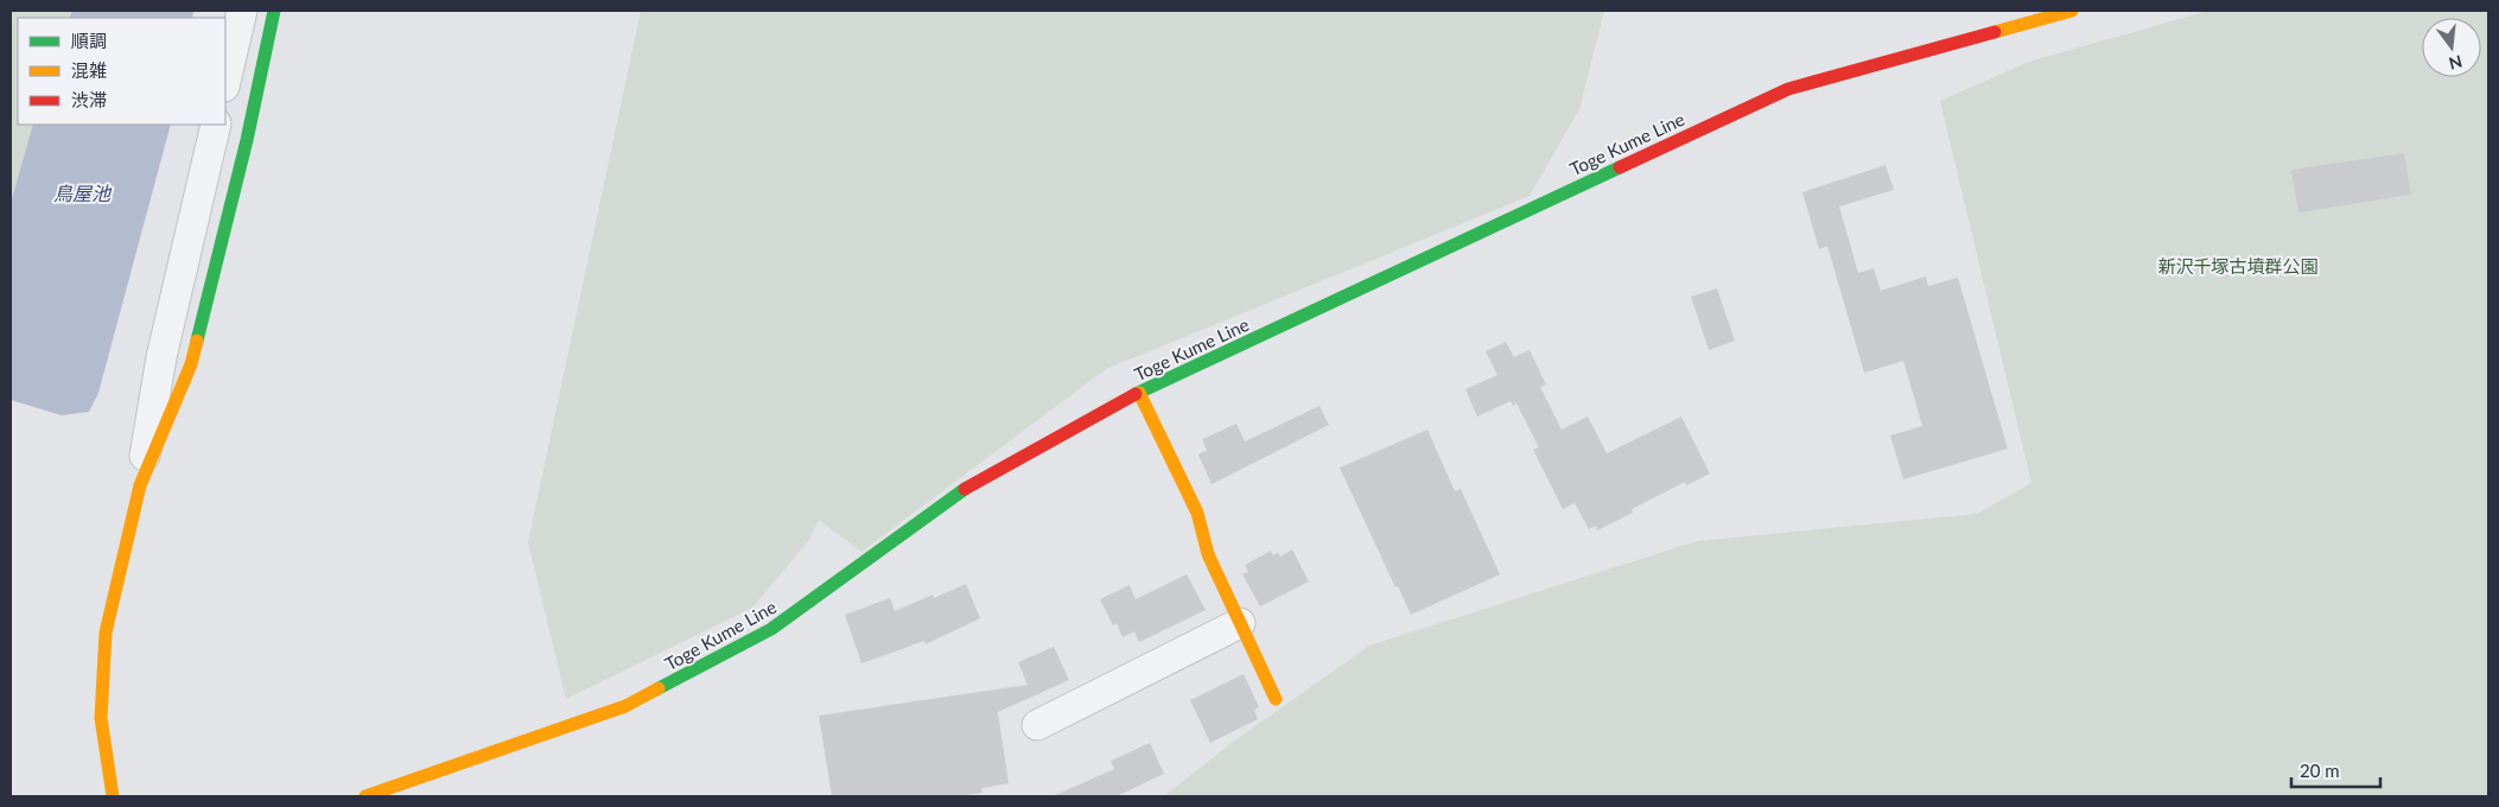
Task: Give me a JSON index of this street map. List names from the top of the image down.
{
  "streets": {
    "main road": ["Toge Kume Line"]
  },
  "water": ["鳥屋池"],
  "parks": ["新沢千塚古墳群公園"],
  "legend": ["順調", "混雑", "渋滞"],
  "scale_bar": "20 m",
  "north": "bottom"
}
